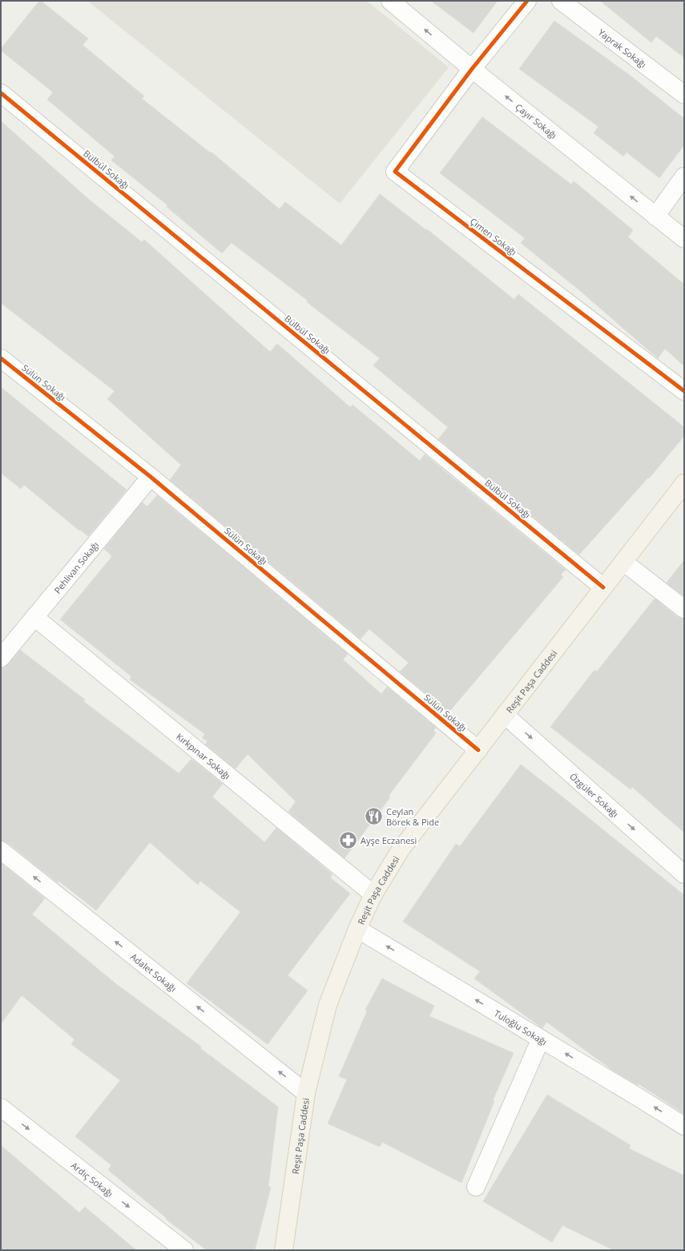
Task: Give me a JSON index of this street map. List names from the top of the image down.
{
  "streets": {
    "main road": ["Reşit Paşa Caddesi"],
    "street": [
      "Yaprak Sokağı",
      "Çayır Sokağı",
      "Bülbül Sokağı",
      "Çimen Sokağı",
      "Sülün Sokağı",
      "Pehlivan Sokağı",
      "Kırkpınar Sokağı",
      "Özgüler Sokağı",
      "Adalet Sokağı",
      "Tuloğlu Sokağı",
      "Ardıç Sokağı"
    ]
  },
  "crossings": [
    ["Çayır Sokağı", "Çimen Sokağı"],
    ["Bülbül Sokağı", "Reşit Paşa Caddesi"],
    ["Sülün Sokağı", "Pehlivan Sokağı"],
    ["Sülün Sokağı", "Reşit Paşa Caddesi"],
    ["Pehlivan Sokağı", "Kırkpınar Sokağı"],
    ["Reşit Paşa Caddesi", "Kırkpınar Sokağı"],
    ["Reşit Paşa Caddesi", "Özgüler Sokağı"],
    ["Reşit Paşa Caddesi", "Adalet Sokağı"],
    ["Reşit Paşa Caddesi", "Tuloğlu Sokağı"]
  ],
  "one_way": [
    "Çayır Sokağı",
    "Özgüler Sokağı",
    "Adalet Sokağı",
    "Tuloğlu Sokağı",
    "Ardıç Sokağı"
  ],
  "places": {
    "restaurant": ["Ceylan Börek & Pide"],
    "pharmacy": ["Ayşe Eczanesi"]
  }
}
